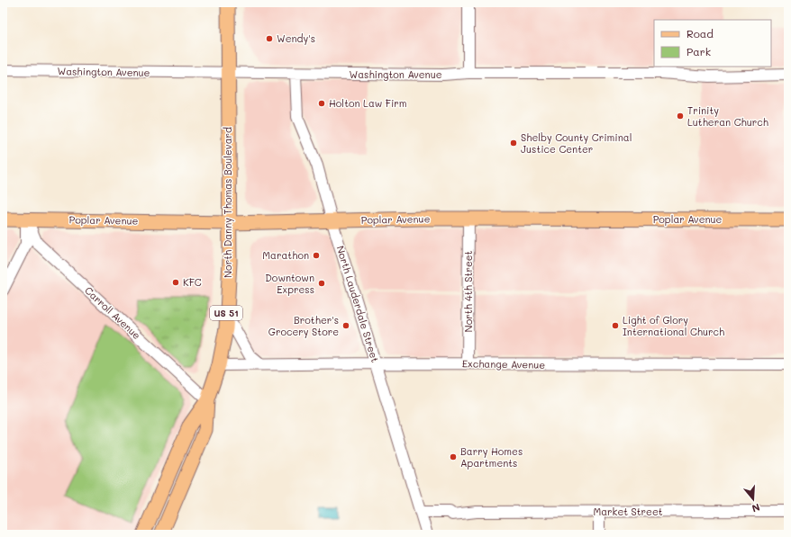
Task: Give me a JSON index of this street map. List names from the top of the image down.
{
  "streets": {
    "main road": ["North Danny Thomas Boulevard", "Poplar Avenue", "US 51"],
    "street": [
      "Washington Avenue",
      "North 4th Street",
      "North Lauderdale Street",
      "Carroll Avenue",
      "Exchange Avenue",
      "Market Street"
    ]
  },
  "crossings": [
    ["Washington Avenue", "North Danny Thomas Boulevard"],
    ["Washington Avenue", "North Lauderdale Street"],
    ["North Danny Thomas Boulevard", "Poplar Avenue"],
    ["North Danny Thomas Boulevard", "Carroll Avenue"],
    ["North Danny Thomas Boulevard", "Exchange Avenue"],
    ["Poplar Avenue", "North 4th Street"],
    ["Poplar Avenue", "North Lauderdale Street"],
    ["Poplar Avenue", "Carroll Avenue"],
    ["North 4th Street", "Exchange Avenue"],
    ["North Lauderdale Street", "Exchange Avenue"],
    ["North Lauderdale Street", "Market Street"]
  ],
  "places": [
    "Wendy's",
    "Holton Law Firm",
    "Trinity Lutheran Church",
    "Shelby County Criminal Justice Center",
    "Marathon",
    "KFC",
    "Downtown Express",
    "Brother's Grocery Store",
    "Light of Glory International Church",
    "Barry Homes Apartments"
  ],
  "legend": ["Road", "Park"],
  "north": "bottom"
}
